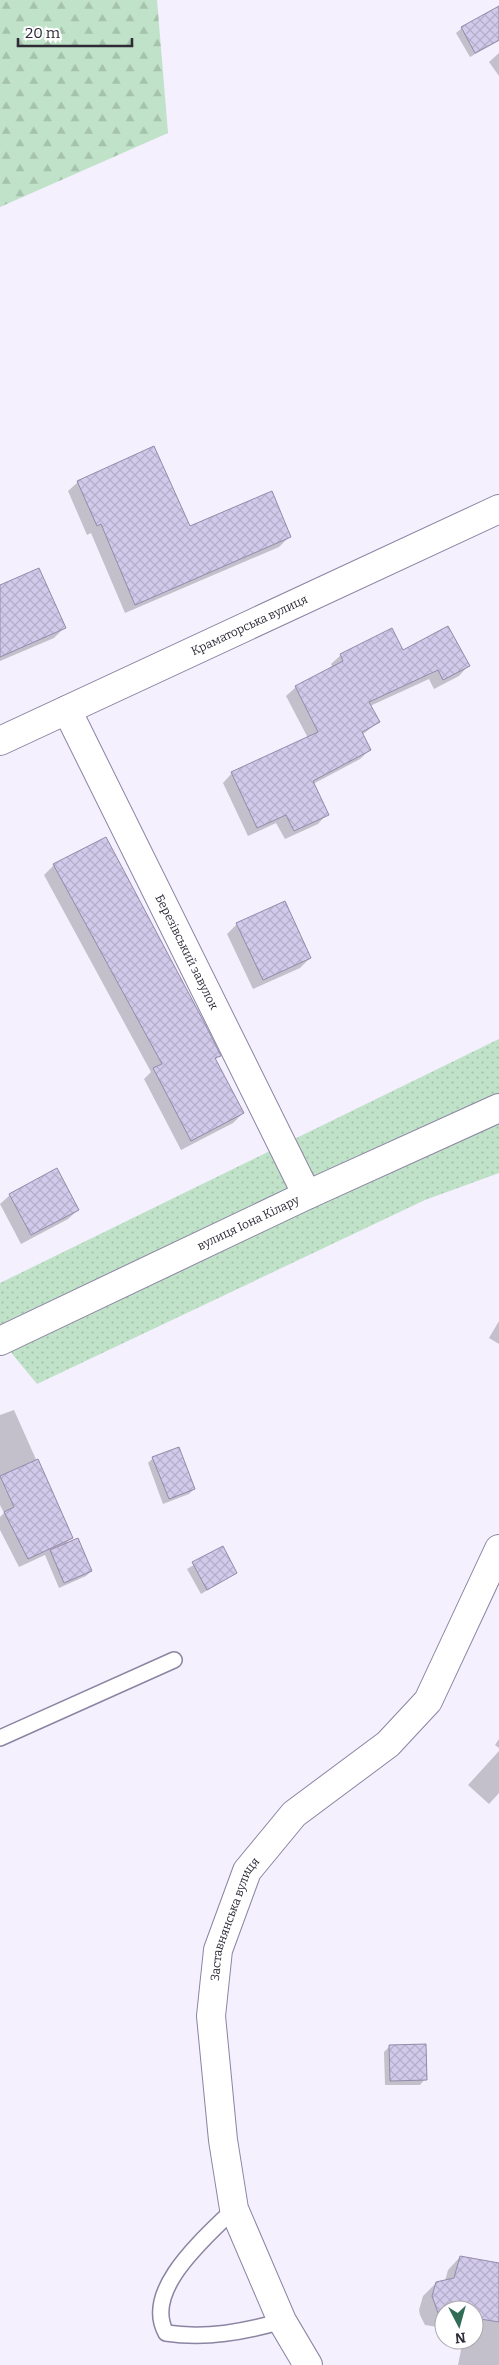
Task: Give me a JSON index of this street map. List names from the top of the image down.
{
  "streets": {
    "street": [
      "Краматорська вулиця",
      "Березівський завулок",
      "вулиця Іона Кілару",
      "Заставнянська вулиця"
    ]
  },
  "crossings": [
    ["Краматорська вулиця", "Березівський завулок"],
    ["Березівський завулок", "вулиця Іона Кілару"]
  ],
  "scale_bar": "20 m",
  "north": "bottom"
}
